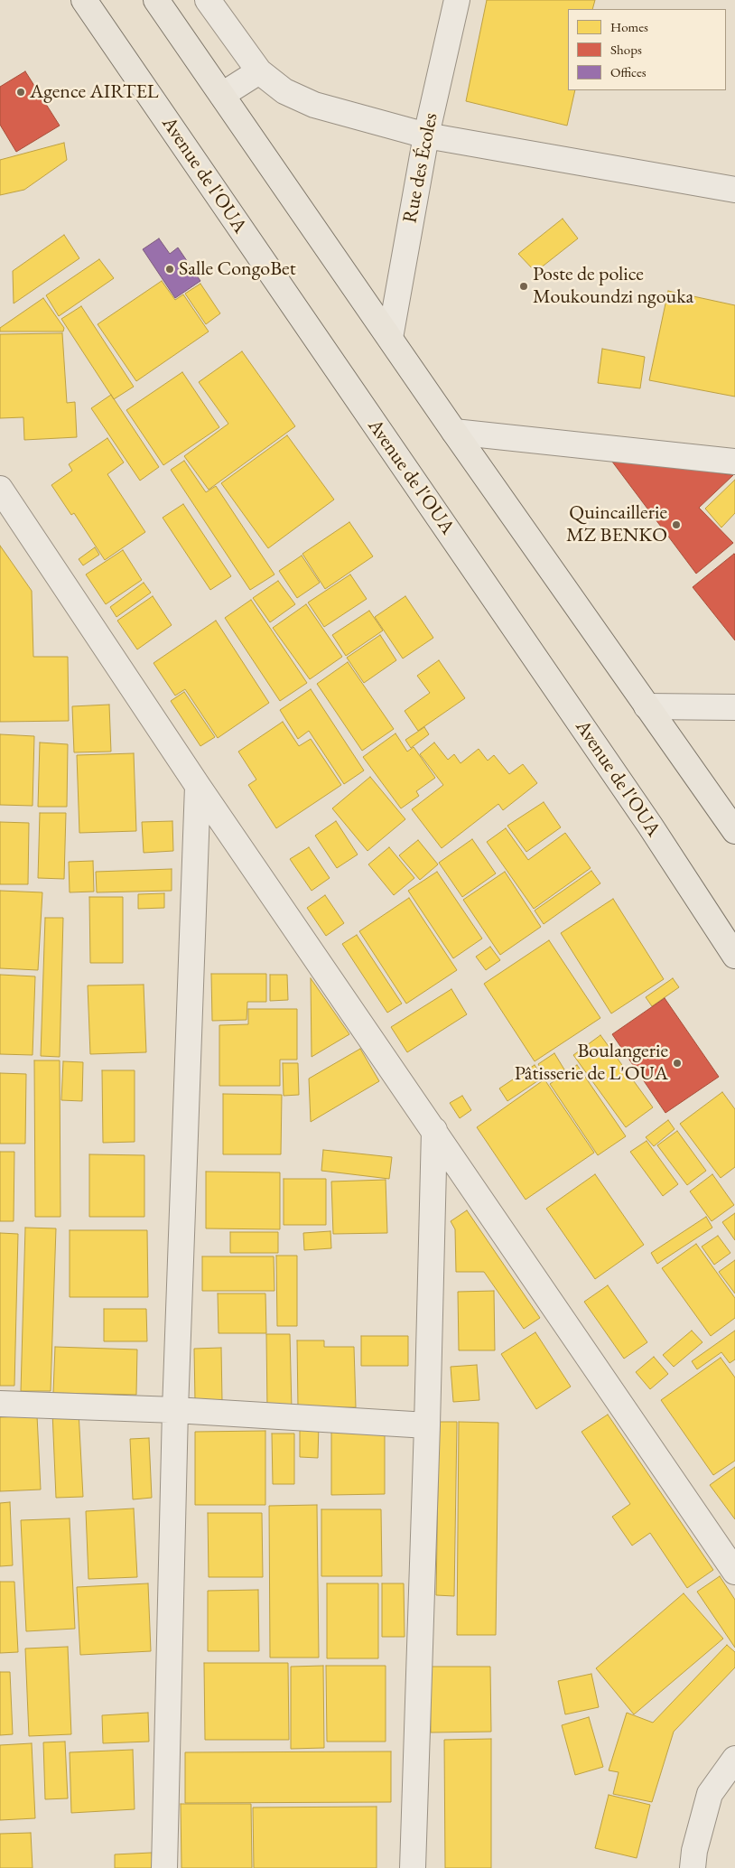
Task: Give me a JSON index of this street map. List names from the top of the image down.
{
  "streets": {
    "main road": ["Avenue de l'OUA"],
    "street": ["Rue des Écoles"]
  },
  "places": [
    "Agence AIRTEL",
    "Salle CongoBet",
    "Poste de police Moukoundzi ngouka",
    "Quincaillerie MZ BENKO",
    "Boulangerie Pâtisserie de L'OUA"
  ],
  "legend": ["Homes", "Shops", "Offices"]
}
